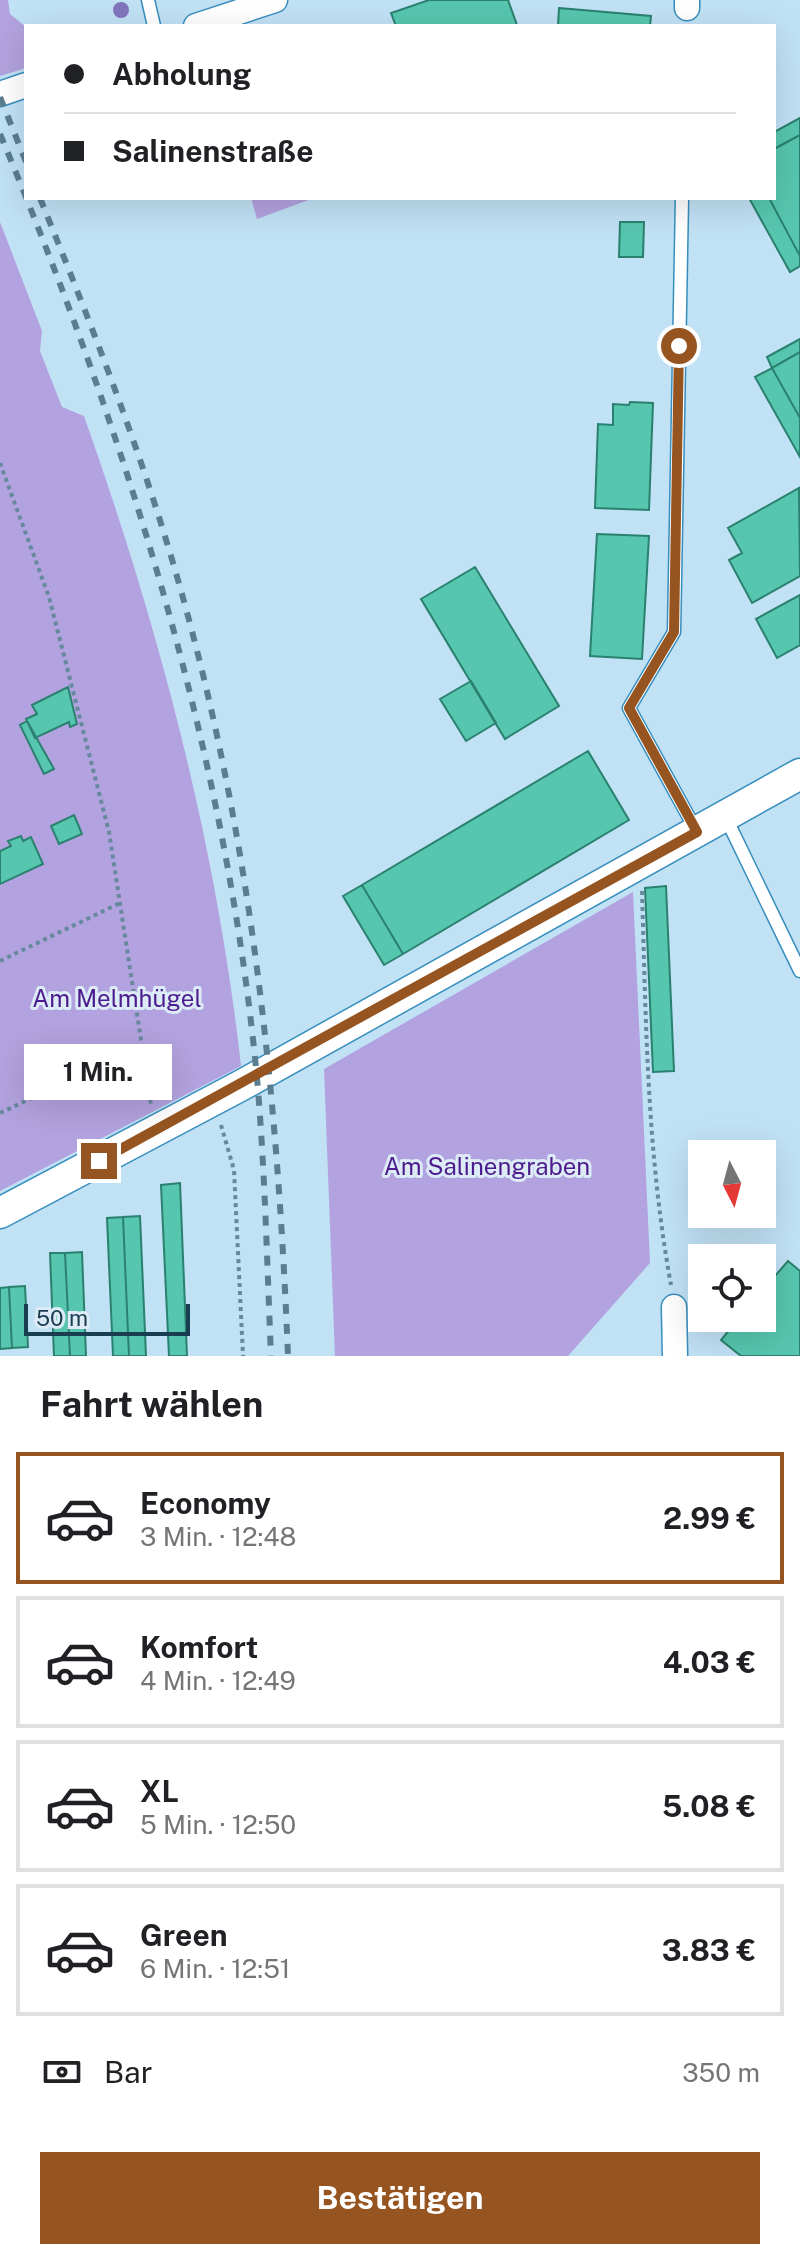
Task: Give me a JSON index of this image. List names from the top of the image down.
{
  "parks": ["Am Melmhügel", "Am Salinengraben"],
  "scale_bar": "50 m",
  "north": "bottom",
  "page": {
    "banner": ["Abholung", "Salinenstraße"],
    "bubble": "1 Min.",
    "scale": "50 m",
    "heading": "Fahrt wählen",
    "list": [
      {
        "name": "Economy",
        "note": "3 Min. · 12:48",
        "value": "2.99 €"
      },
      {
        "name": "Komfort",
        "note": "4 Min. · 12:49",
        "value": "4.03 €"
      },
      {
        "name": "XL",
        "note": "5 Min. · 12:50",
        "value": "5.08 €"
      },
      {
        "name": "Green",
        "note": "6 Min. · 12:51",
        "value": "3.83 €"
      }
    ],
    "pay": ["Bar", "350 m"],
    "buttons": "Bestätigen"
  }
}
